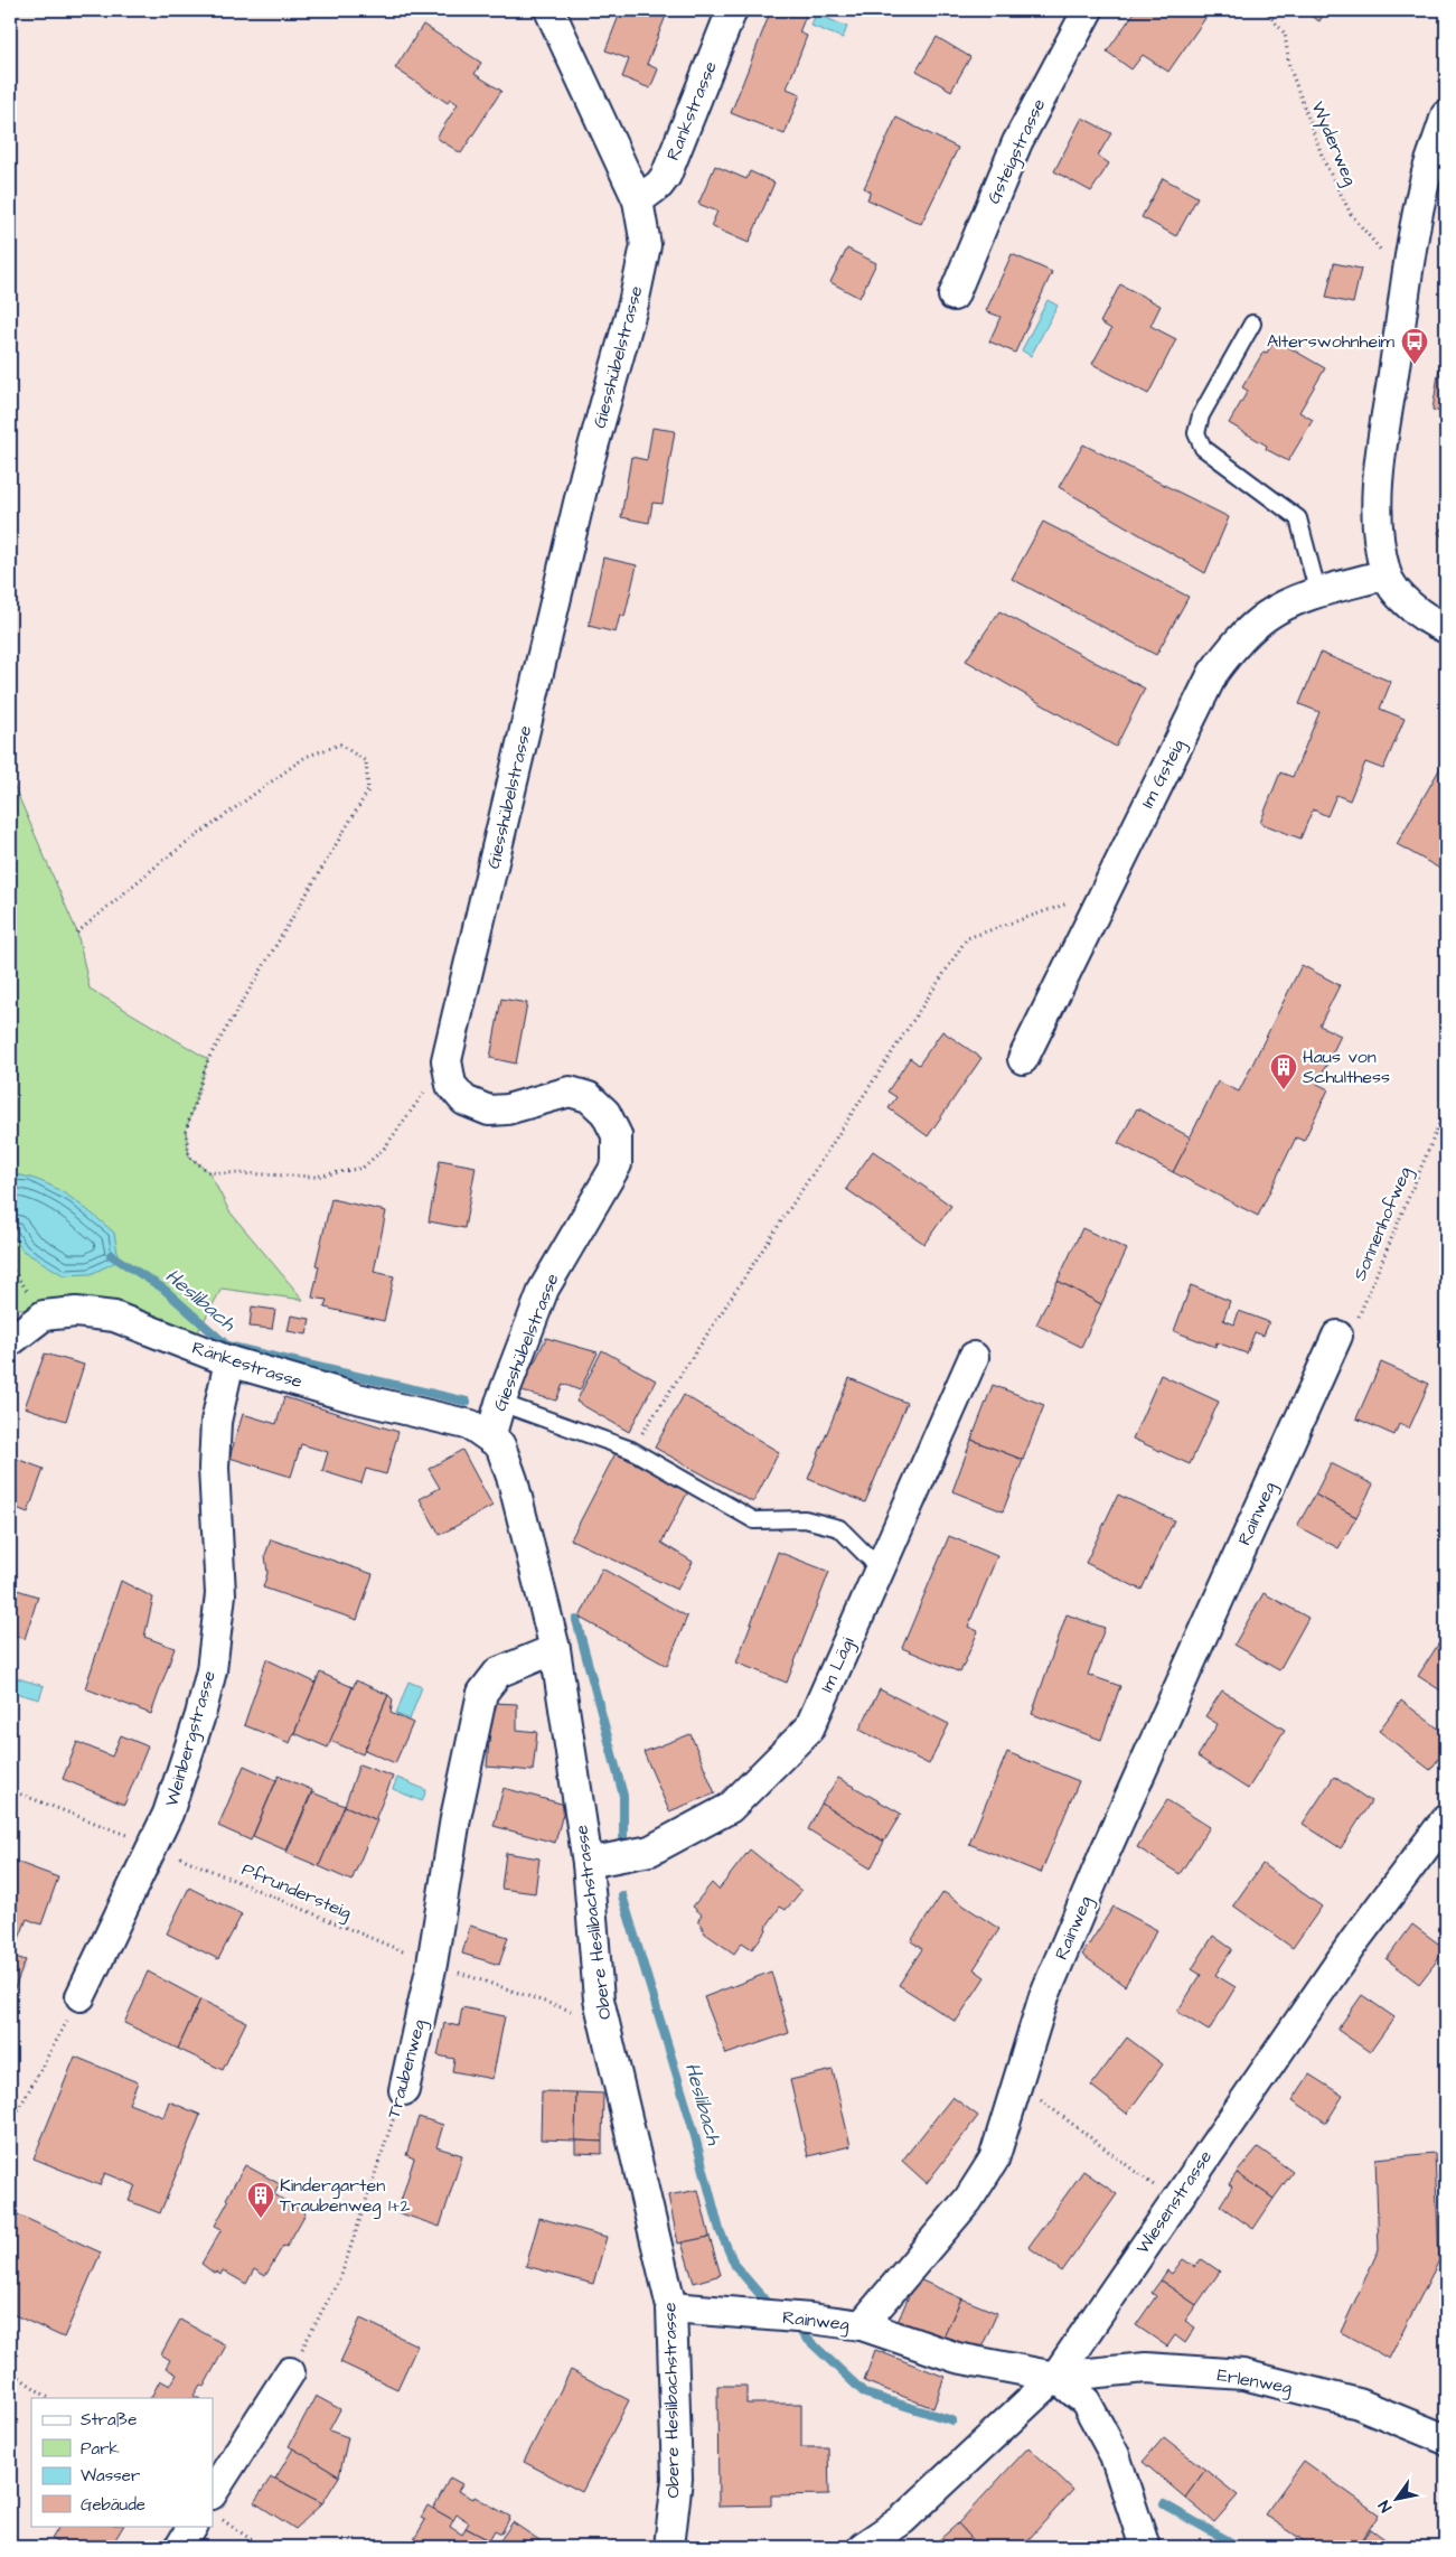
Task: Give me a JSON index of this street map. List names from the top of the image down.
{
  "streets": {
    "street": [
      "Rankstrasse",
      "Gsteigstrasse",
      "Giesshübelstrasse",
      "Im Gsteig",
      "Ränkestrasse",
      "Rainweg",
      "Im Lägi",
      "Weinbergstrasse",
      "Obere Heslibachstrasse",
      "Traubenweg",
      "Wiesenstrasse",
      "Erlenweg"
    ],
    "path": ["Wyderweg", "Sonnenhofweg", "Pfrundersteig"]
  },
  "crossings": [
    ["Rankstrasse", "Giesshübelstrasse"],
    ["Giesshübelstrasse", "Ränkestrasse"],
    ["Giesshübelstrasse", "Obere Heslibachstrasse"],
    ["Sonnenhofweg", "Rainweg"],
    ["Ränkestrasse", "Weinbergstrasse"],
    ["Ränkestrasse", "Obere Heslibachstrasse"],
    ["Rainweg", "Obere Heslibachstrasse"],
    ["Rainweg", "Erlenweg"],
    ["Im Lägi", "Obere Heslibachstrasse"],
    ["Weinbergstrasse", "Pfrundersteig"],
    ["Pfrundersteig", "Traubenweg"],
    ["Obere Heslibachstrasse", "Traubenweg"],
    ["Wiesenstrasse", "Erlenweg"]
  ],
  "water": ["Heslibach"],
  "places": {
    "bus stop": ["Alterswohnheim"],
    "building": ["Haus von Schulthess", "Kindergarten Traubenweg 1+2"]
  },
  "legend": [
    "Straße",
    "Park",
    "Wasser",
    "Gebäude"
  ],
  "north": "bottom left"
}
